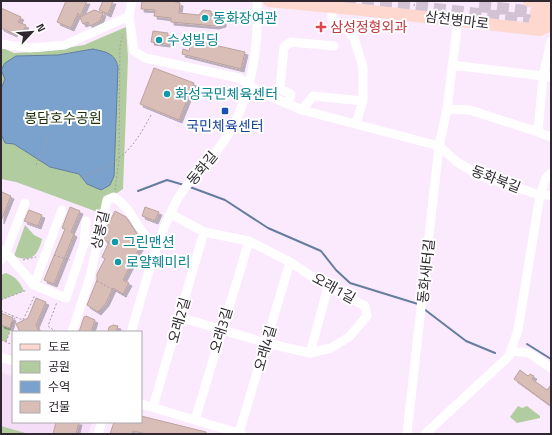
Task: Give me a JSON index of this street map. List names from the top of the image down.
{
  "streets": {
    "main road": ["삼천병마로"],
    "street": [
      "동화길",
      "동화북길",
      "상봉길",
      "동화새터길",
      "오래1길",
      "오래2길",
      "오래3길",
      "오래4길"
    ]
  },
  "crossings": [
    ["삼천병마로", "동화새터길"],
    ["동화길", "동화북길"],
    ["동화길", "상봉길"],
    ["동화길", "오래1길"],
    ["동화북길", "동화새터길"],
    ["오래1길", "오래2길"],
    ["오래1길", "오래3길"],
    ["오래1길", "오래4길"]
  ],
  "parks": ["봉담호수공원"],
  "places": {
    "other": [
      "동화장여관",
      "수성빌딩",
      "화성국민체육센터",
      "그린맨션",
      "로얄훼미리"
    ],
    "health": ["삼성정형외과"],
    "transit": ["국민체육센터"]
  },
  "legend": [
    "도로",
    "공원",
    "수역",
    "건물"
  ],
  "north": "top right"
}
